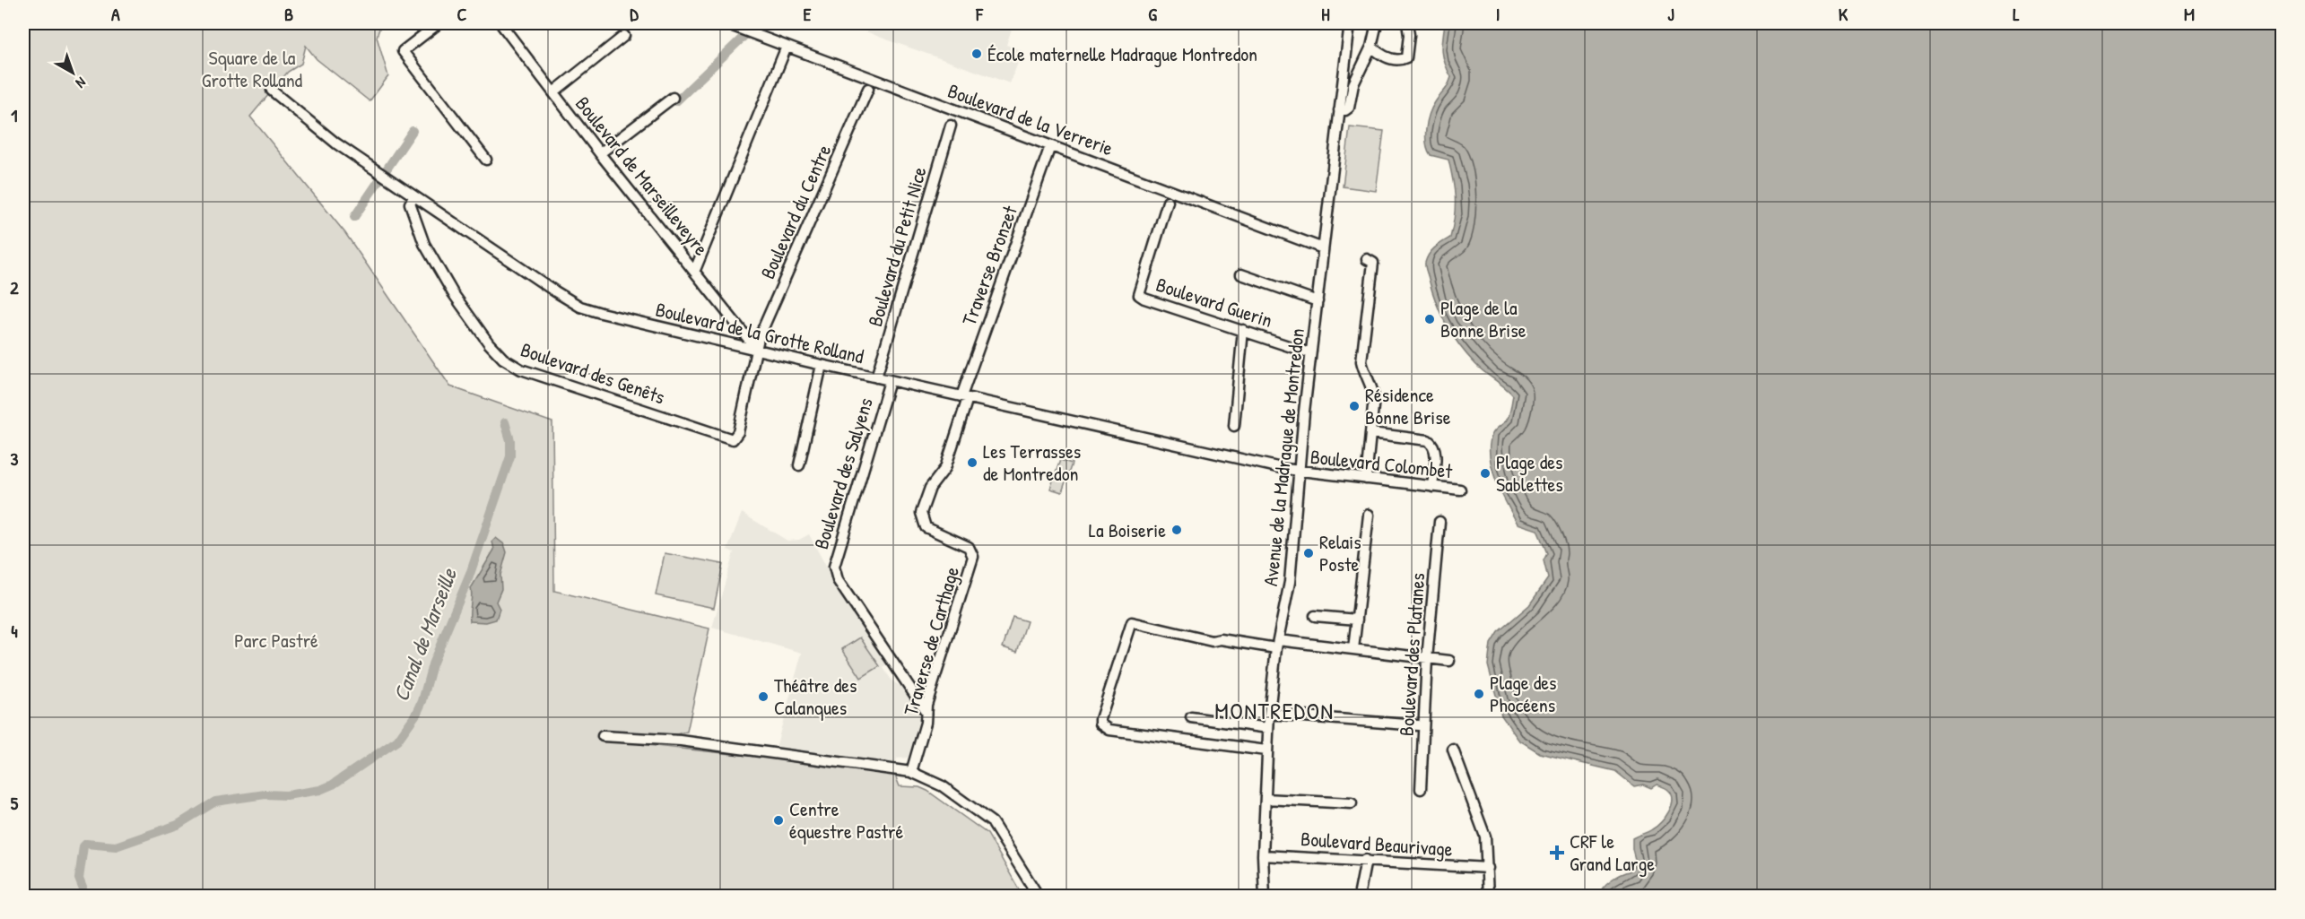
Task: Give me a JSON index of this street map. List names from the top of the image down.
{
  "streets": {
    "street": [
      "Boulevard de la Verrerie",
      "Boulevard de Marseilleveyre",
      "Boulevard du Centre",
      "Boulevard du Petit Nice",
      "Traverse Bronzet",
      "Boulevard Guerin",
      "Boulevard de la Grotte Rolland",
      "Boulevard des Genêts",
      "Avenue de la Madrague de Montredon",
      "Boulevard Colombet",
      "Boulevard des Salyens",
      "Traverse de Carthage",
      "Boulevard des Platanes",
      "Boulevard Beaurivage"
    ]
  },
  "crossings": [
    ["Boulevard de la Verrerie", "Traverse Bronzet"],
    ["Boulevard de la Verrerie", "Avenue de la Madrague de Montredon"],
    ["Boulevard de Marseilleveyre", "Boulevard du Centre"],
    ["Boulevard de Marseilleveyre", "Boulevard de la Grotte Rolland"],
    ["Boulevard de Marseilleveyre", "Boulevard des Genêts"],
    ["Boulevard du Centre", "Boulevard de la Grotte Rolland"],
    ["Boulevard du Centre", "Boulevard des Genêts"],
    ["Boulevard du Petit Nice", "Boulevard de la Grotte Rolland"],
    ["Traverse Bronzet", "Boulevard de la Grotte Rolland"],
    ["Traverse Bronzet", "Traverse de Carthage"],
    ["Boulevard Guerin", "Avenue de la Madrague de Montredon"],
    ["Boulevard de la Grotte Rolland", "Boulevard des Genêts"],
    ["Boulevard de la Grotte Rolland", "Avenue de la Madrague de Montredon"],
    ["Boulevard de la Grotte Rolland", "Boulevard Colombet"],
    ["Boulevard de la Grotte Rolland", "Boulevard des Salyens"],
    ["Boulevard de la Grotte Rolland", "Traverse de Carthage"],
    ["Avenue de la Madrague de Montredon", "Boulevard Colombet"],
    ["Avenue de la Madrague de Montredon", "Boulevard Beaurivage"],
    ["Boulevard des Salyens", "Traverse de Carthage"]
  ],
  "districts": ["MONTREDON"],
  "water": ["Canal de Marseille"],
  "parks": ["Square de la Grotte Rolland", "Parc Pastré"],
  "places": {
    "other": [
      "École maternelle Madrague Montredon",
      "Plage de la Bonne Brise",
      "Résidence Bonne Brise",
      "Les Terrasses de Montredon",
      "Plage des Sablettes",
      "La Boiserie",
      "Relais Poste",
      "Plage des Phocéens",
      "Théâtre des Calanques",
      "Centre équestre Pastré"
    ],
    "health": ["CRF le Grand Large"]
  },
  "north": "bottom right",
  "grid": {
    "columns": [
      "A",
      "B",
      "C",
      "D",
      "E",
      "F",
      "G",
      "H",
      "I",
      "J",
      "K",
      "L",
      "M"
    ],
    "rows": [
      "1",
      "2",
      "3",
      "4",
      "5"
    ]
  }
}
